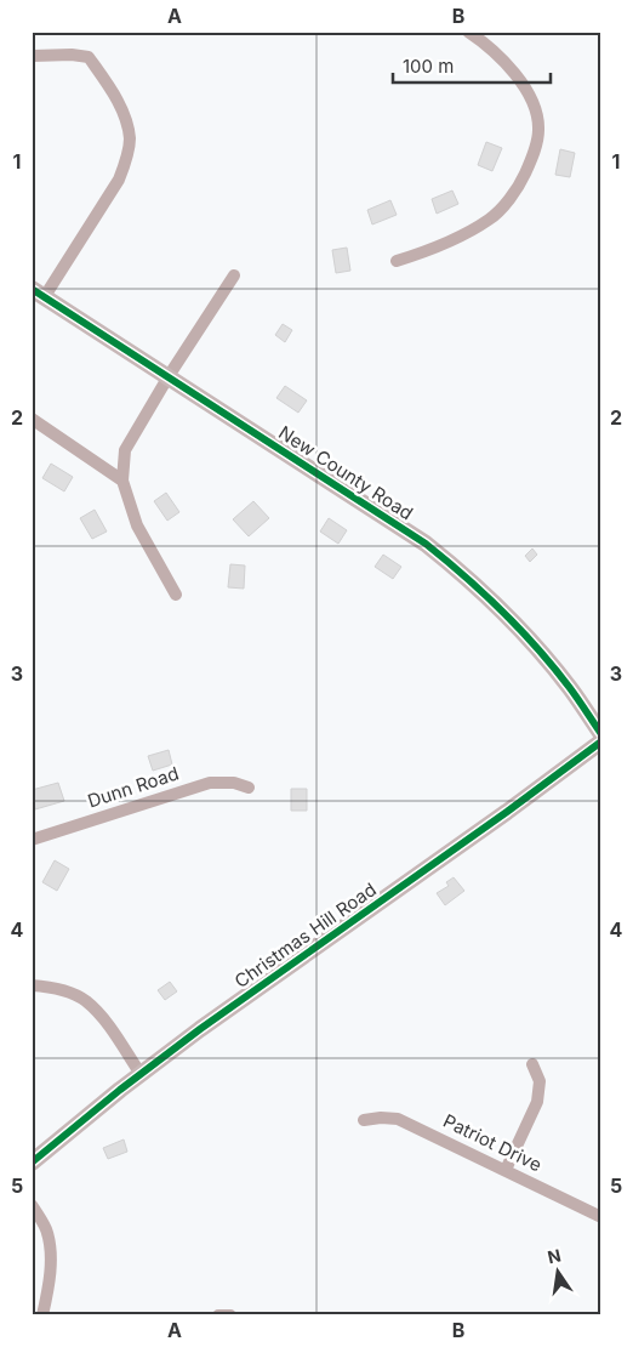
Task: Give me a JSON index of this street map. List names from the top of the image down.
{
  "streets": {
    "street": [
      "New County Road",
      "Dunn Road",
      "Christmas Hill Road",
      "Patriot Drive"
    ]
  },
  "scale_bar": "100 m",
  "north": "top",
  "grid": {
    "columns": ["A", "B"],
    "rows": [
      "1",
      "2",
      "3",
      "4",
      "5"
    ]
  }
}
